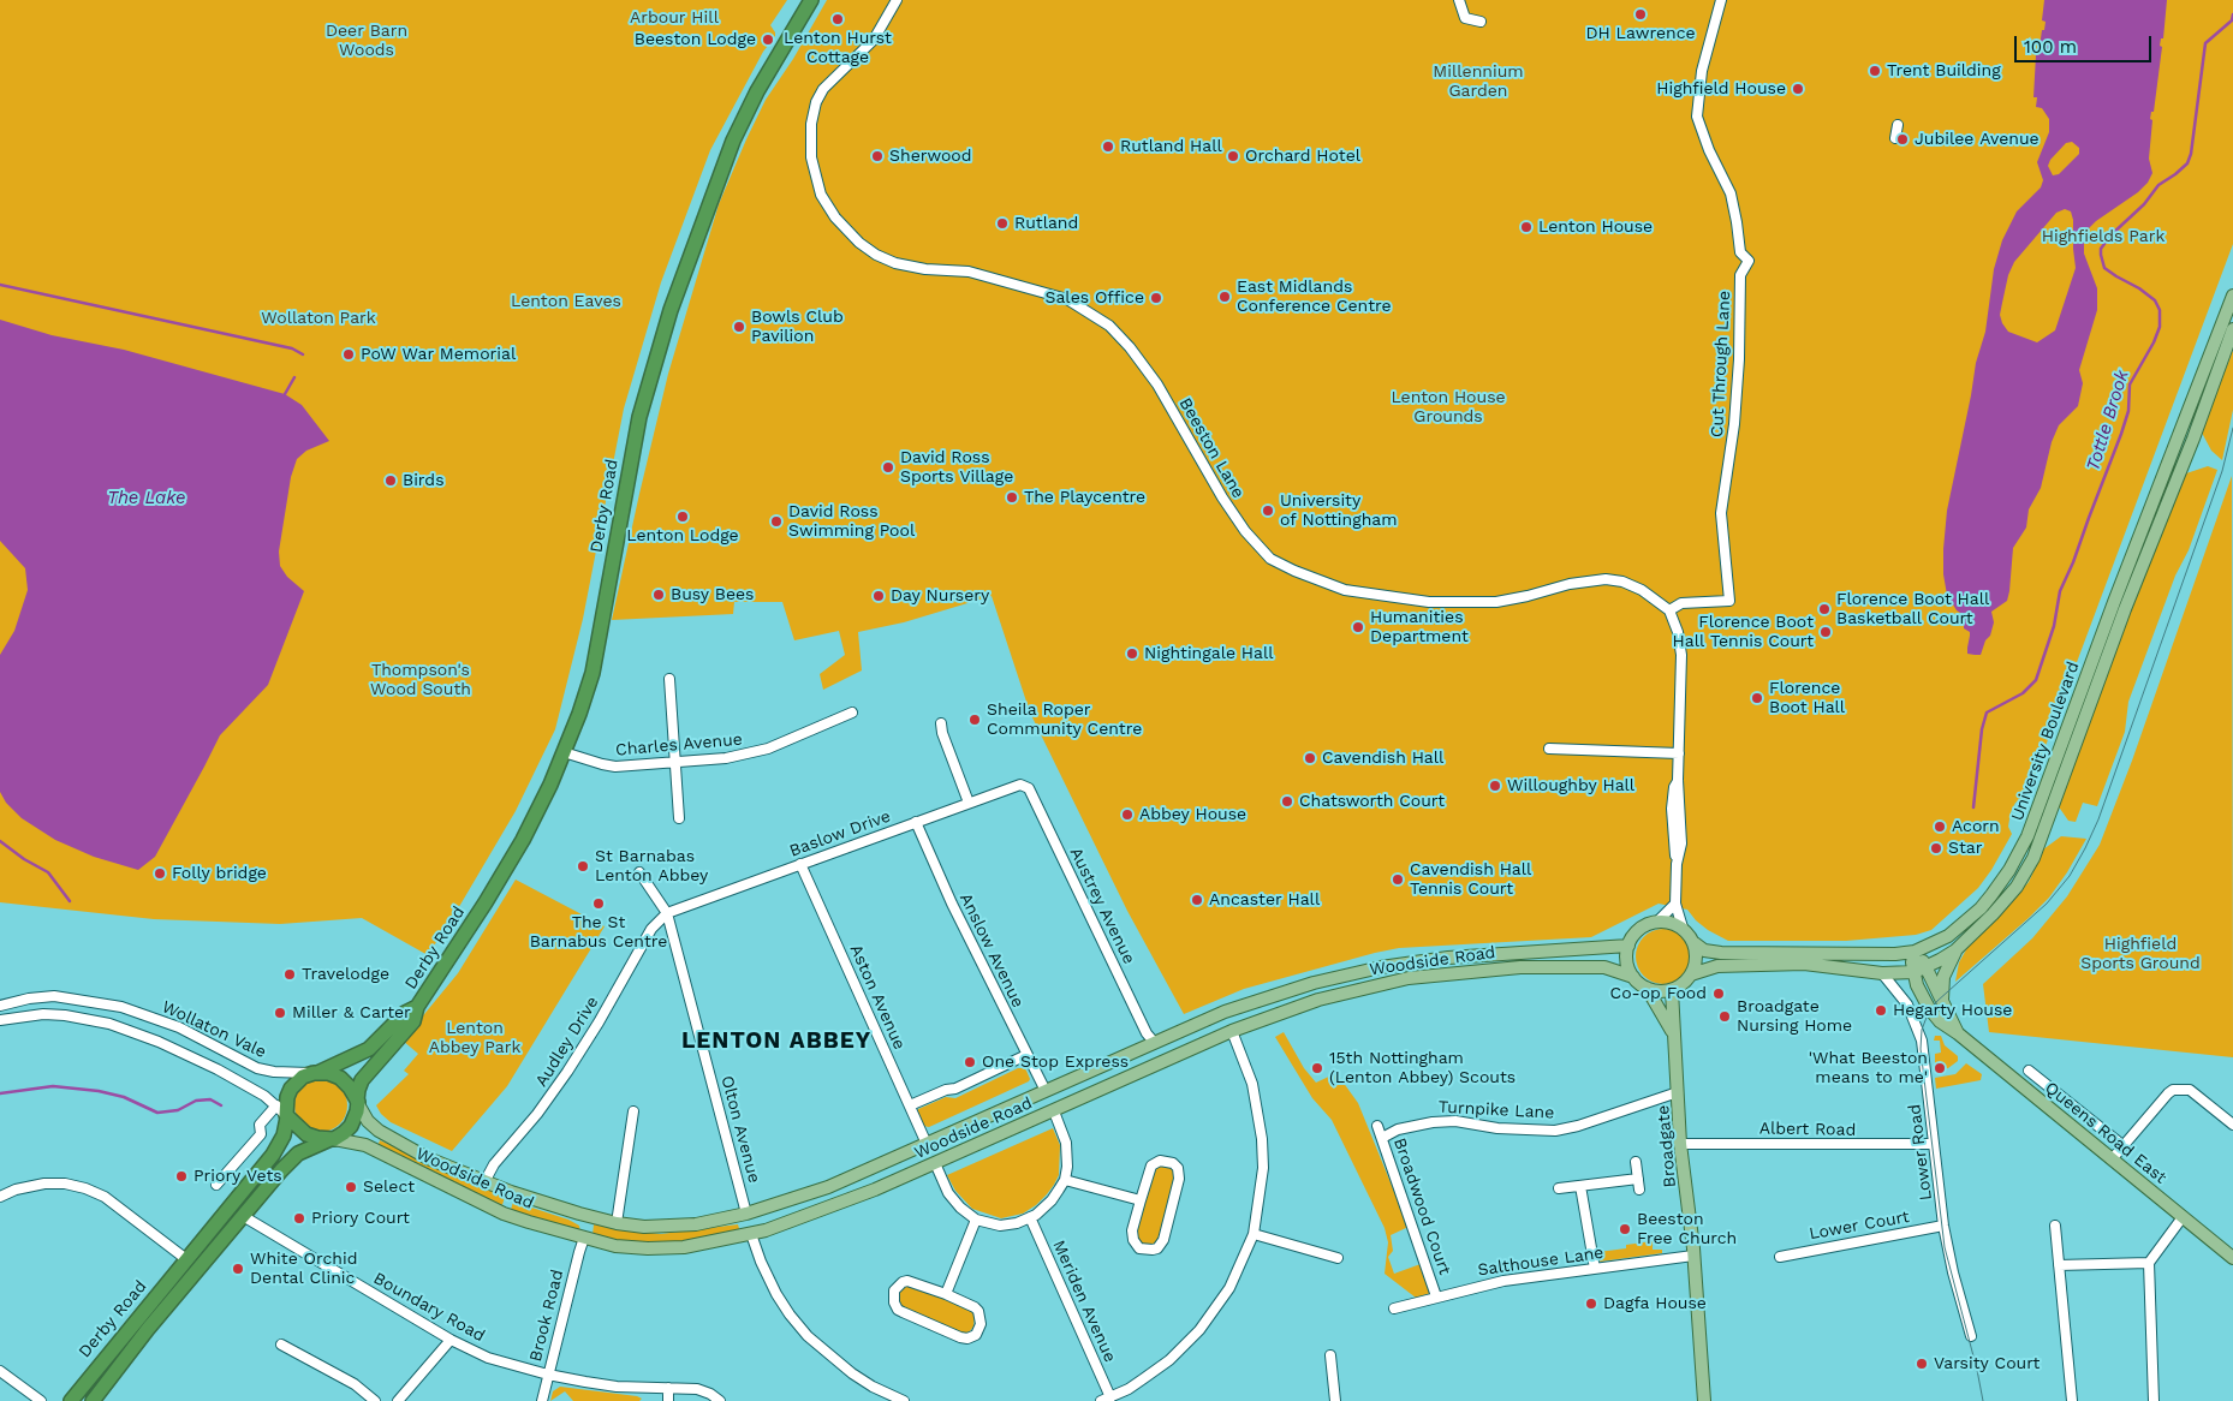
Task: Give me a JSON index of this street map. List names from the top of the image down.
{
  "streets": {
    "highway": ["Derby Road"],
    "main road": [
      "University Boulevard",
      "Woodside Road",
      "Queens Road East",
      "Broadgate"
    ],
    "street": [
      "Cut Through Lane",
      "Beeston Lane",
      "Charles Avenue",
      "Baslow Drive",
      "Austrey Avenue",
      "Anslow Avenue",
      "Aston Avenue",
      "Wollaton Vale",
      "Audley Drive",
      "Turnpike Lane",
      "Olton Avenue",
      "Albert Road",
      "Lower Road",
      "Broadwood Court",
      "Lower Court",
      "Salthouse Lane",
      "Meriden Avenue",
      "Boundary Road",
      "Brook Road"
    ]
  },
  "crossings": [
    ["Cut Through Lane", "Beeston Lane"],
    ["Derby Road", "Charles Avenue"],
    ["Derby Road", "Woodside Road"],
    ["Derby Road", "Wollaton Vale"],
    ["Derby Road", "Boundary Road"],
    ["University Boulevard", "Woodside Road"],
    ["University Boulevard", "Queens Road East"],
    ["University Boulevard", "Broadgate"],
    ["University Boulevard", "Lower Road"],
    ["Baslow Drive", "Austrey Avenue"],
    ["Baslow Drive", "Anslow Avenue"],
    ["Baslow Drive", "Aston Avenue"],
    ["Baslow Drive", "Audley Drive"],
    ["Baslow Drive", "Olton Avenue"],
    ["Austrey Avenue", "Woodside Road"],
    ["Anslow Avenue", "Woodside Road"],
    ["Woodside Road", "Aston Avenue"],
    ["Woodside Road", "Wollaton Vale"],
    ["Woodside Road", "Audley Drive"],
    ["Woodside Road", "Olton Avenue"],
    ["Woodside Road", "Broadgate"],
    ["Woodside Road", "Brook Road"],
    ["Audley Drive", "Olton Avenue"],
    ["Turnpike Lane", "Broadgate"],
    ["Turnpike Lane", "Broadwood Court"],
    ["Albert Road", "Broadgate"],
    ["Albert Road", "Lower Road"],
    ["Broadgate", "Salthouse Lane"],
    ["Lower Road", "Lower Court"],
    ["Broadwood Court", "Salthouse Lane"],
    ["Boundary Road", "Brook Road"]
  ],
  "districts": ["LENTON ABBEY"],
  "water": ["Tottle Brook", "The Lake"],
  "parks": [
    "Arbour Hill",
    "Deer Barn Woods",
    "Millennium Garden",
    "Highfields Park",
    "Lenton Eaves",
    "Wollaton Park",
    "Lenton House Grounds",
    "Thompson's Wood South",
    "Highfield Sports Ground",
    "Lenton Abbey Park"
  ],
  "places": [
    "DH Lawrence",
    "Lenton Hurst Cottage",
    "Beeston Lodge",
    "Trent Building",
    "Highfield House",
    "Jubilee Avenue",
    "Rutland Hall",
    "Sherwood",
    "Orchard Hotel",
    "Rutland",
    "Lenton House",
    "East Midlands Conference Centre",
    "Sales Office",
    "Bowls Club Pavilion",
    "PoW War Memorial",
    "David Ross Sports Village",
    "Birds",
    "The Playcentre",
    "University of Nottingham",
    "Lenton Lodge",
    "David Ross Swimming Pool",
    "Busy Bees",
    "Day Nursery",
    "Florence Boot Hall Basketball Court",
    "Humanities Department",
    "Florence Boot Hall Tennis Court",
    "Nightingale Hall",
    "Florence Boot Hall",
    "Sheila Roper Community Centre",
    "Cavendish Hall",
    "Willoughby Hall",
    "Chatsworth Court",
    "Abbey House",
    "Acorn",
    "Star",
    "St Barnabas Lenton Abbey",
    "Folly bridge",
    "Cavendish Hall Tennis Court",
    "Ancaster Hall",
    "The St Barnabus Centre",
    "Travelodge",
    "Co-op Food",
    "Hegarty House",
    "Miller & Carter",
    "Broadgate Nursing Home",
    "One Stop Express",
    "15th Nottingham (Lenton Abbey) Scouts",
    "'What Beeston means to me'",
    "Priory Vets",
    "Select",
    "Priory Court",
    "Beeston Free Church",
    "White Orchid Dental Clinic",
    "Dagfa House",
    "Varsity Court"
  ],
  "scale_bar": "100 m"
}
